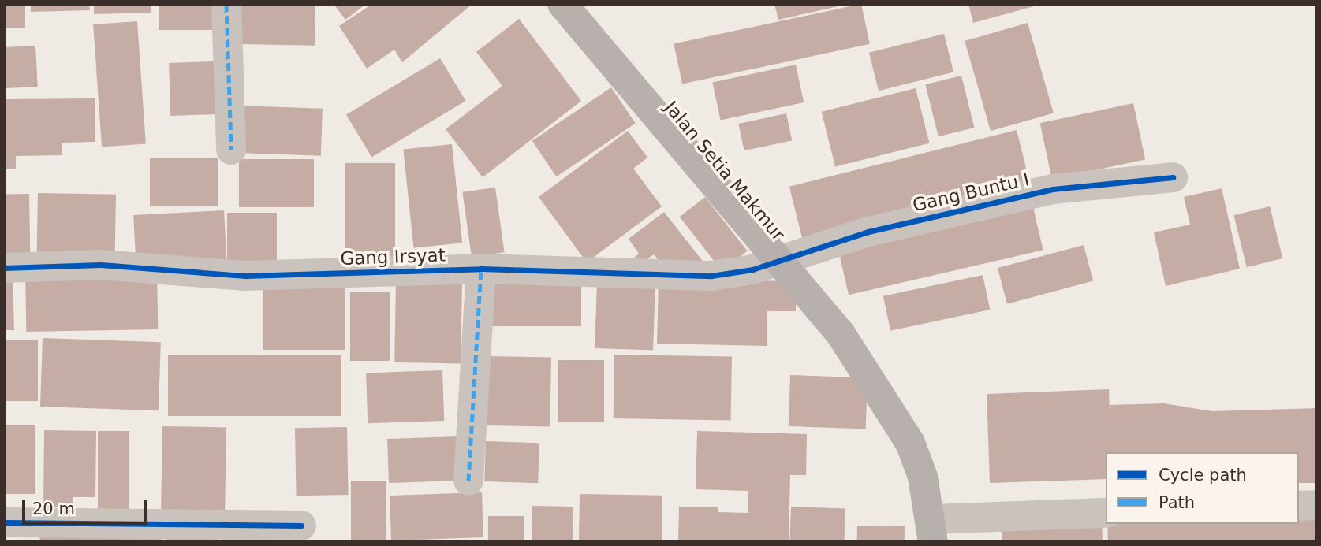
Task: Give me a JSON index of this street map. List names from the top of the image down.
{
  "streets": {
    "main road": ["Jalan Setia Makmur"],
    "street": ["Gang Buntu I", "Gang Irsyat"]
  },
  "crossings": [
    ["Jalan Setia Makmur", "Gang Buntu I"],
    ["Jalan Setia Makmur", "Gang Irsyat"],
    ["Gang Buntu I", "Gang Irsyat"]
  ],
  "legend": ["Cycle path", "Path"],
  "scale_bar": "20 m"
}
